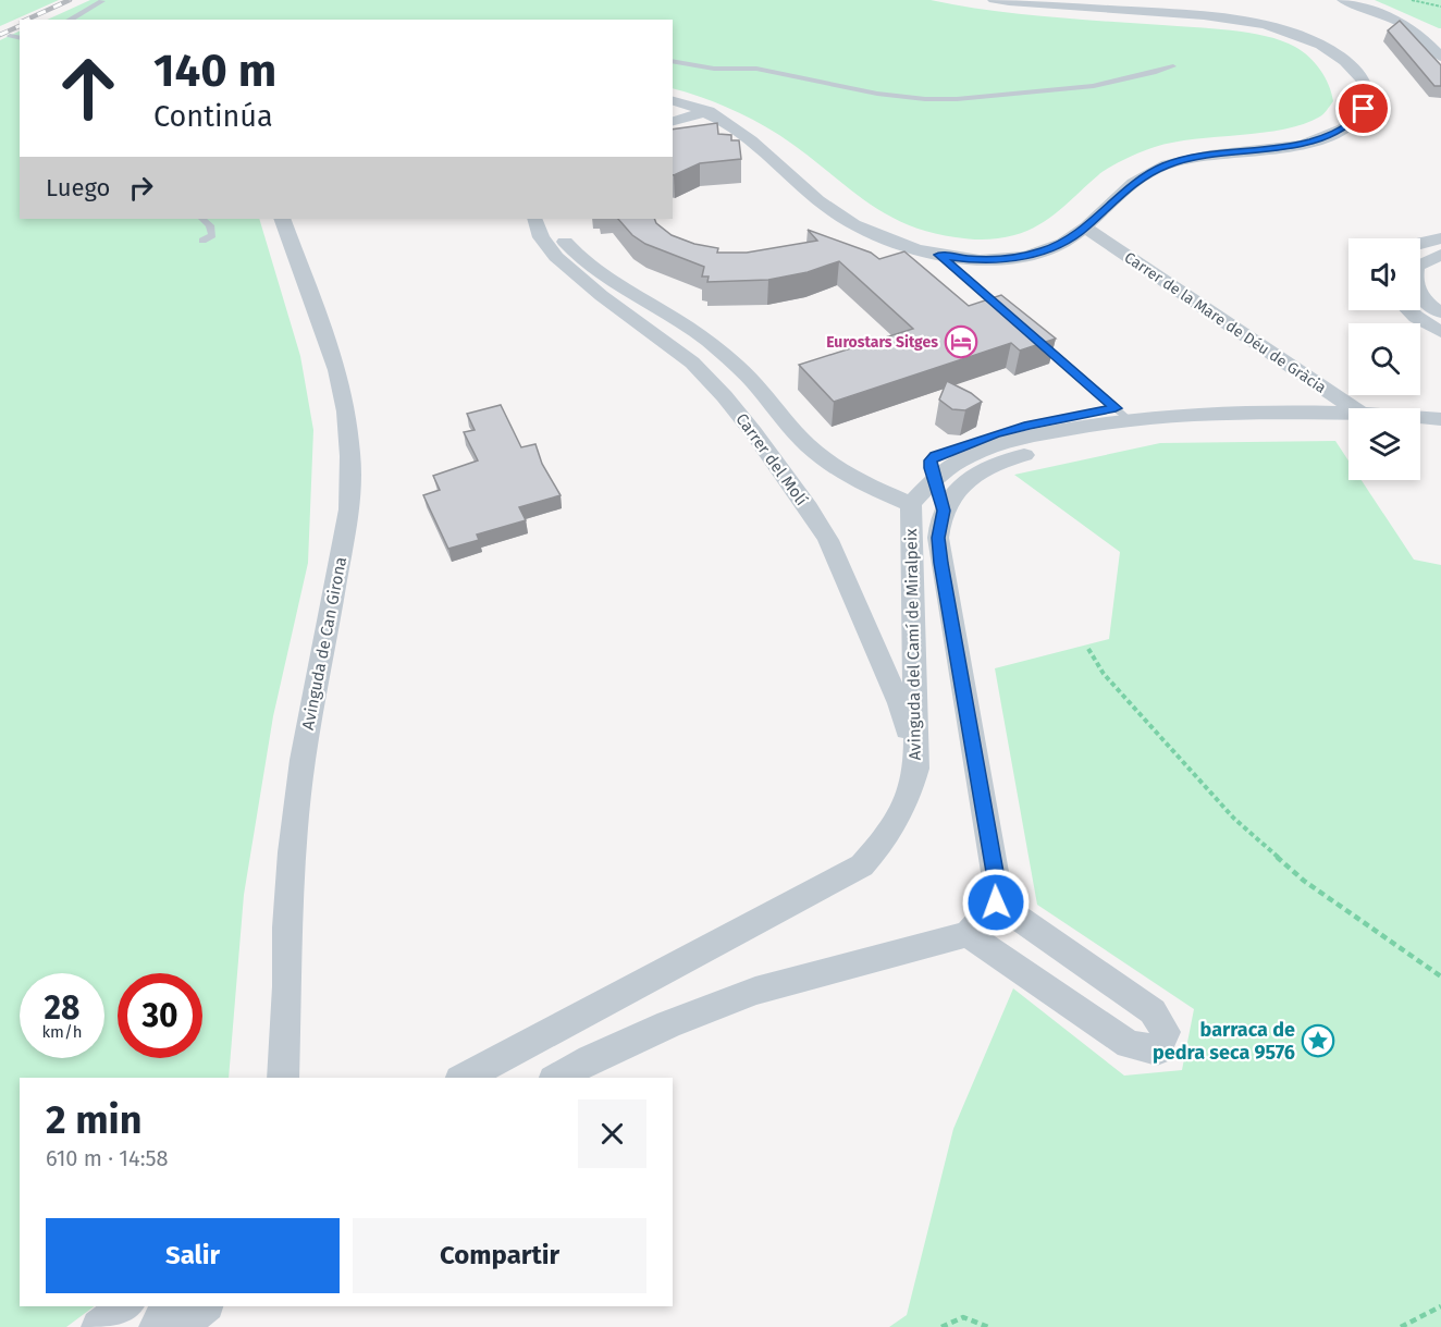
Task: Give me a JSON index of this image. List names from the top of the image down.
{
  "streets": {
    "street": [
      "Carrer de la Mare de Déu de Gràcia",
      "Carrer del Molí",
      "Avinguda de Can Girona",
      "Avinguda del Camí de Miralpeix"
    ]
  },
  "crossings": [
    ["Carrer del Molí", "Avinguda del Camí de Miralpeix"]
  ],
  "places": {
    "hotel": ["Eurostars Sitges"],
    "place": ["barraca de pedra seca 9576"]
  },
  "page": {
    "turn": ["140 m", "Continúa"],
    "then": "Luego",
    "speed": "28 km/h",
    "limit": "30",
    "heading": ["2 min", "610 m · 14:58"],
    "buttons": ["Salir", "Compartir"]
  }
}
